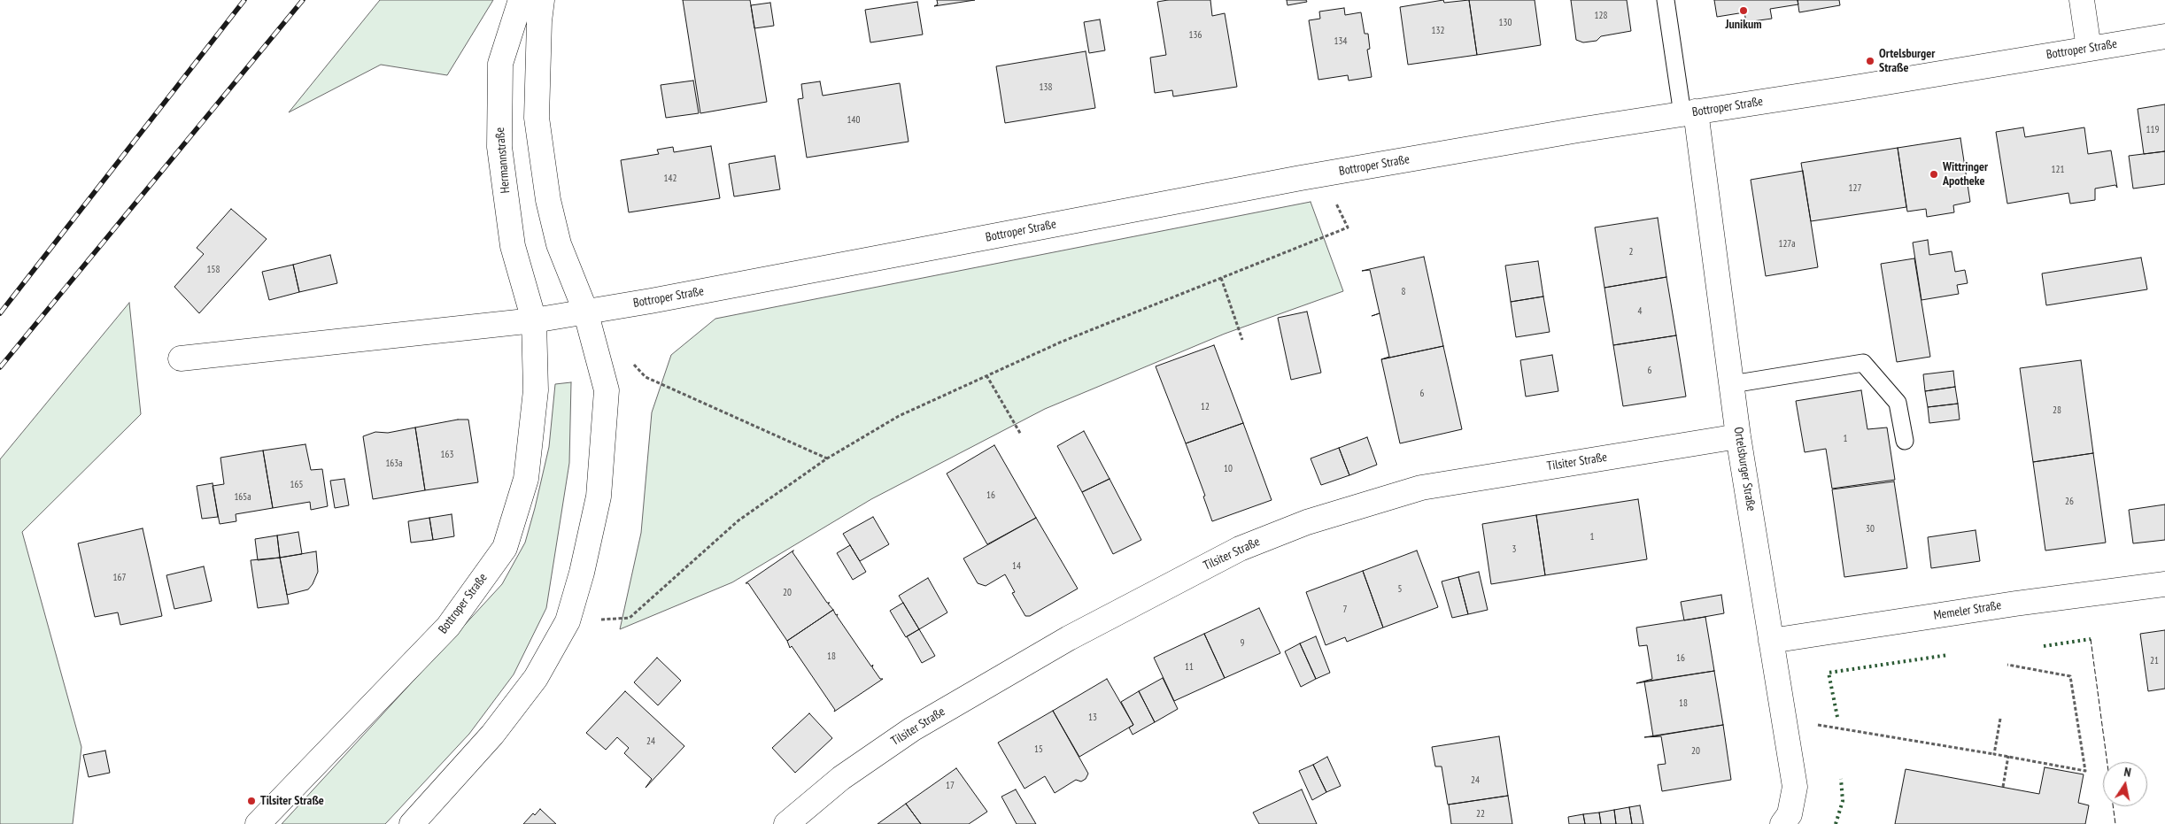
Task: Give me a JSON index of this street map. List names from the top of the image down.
{
  "streets": {
    "street": [
      "Bottroper Straße",
      "Hermannstraße",
      "Tilsiter Straße",
      "Ortelsburger Straße",
      "Memeler Straße"
    ]
  },
  "crossings": [
    ["Bottroper Straße", "Hermannstraße"],
    ["Bottroper Straße", "Ortelsburger Straße"],
    ["Tilsiter Straße", "Ortelsburger Straße"],
    ["Ortelsburger Straße", "Memeler Straße"]
  ],
  "places": [
    "Junikum",
    "Ortelsburger Straße",
    "Wittringer Apotheke",
    "Tilsiter Straße"
  ],
  "house_numbers": [
    "128",
    "130",
    "132",
    "136",
    "134",
    "138",
    "140",
    "119",
    "121",
    "142",
    "127",
    "127a",
    "2",
    "158",
    "8",
    "4",
    "6",
    "6",
    "12",
    "28",
    "1",
    "163",
    "163a",
    "10",
    "165",
    "16",
    "165a",
    "26",
    "30",
    "1",
    "3",
    "14",
    "167",
    "5",
    "20",
    "7",
    "9",
    "18",
    "16",
    "21",
    "11",
    "18",
    "13",
    "24",
    "15",
    "20",
    "24",
    "17",
    "22"
  ],
  "north": "top"
}
